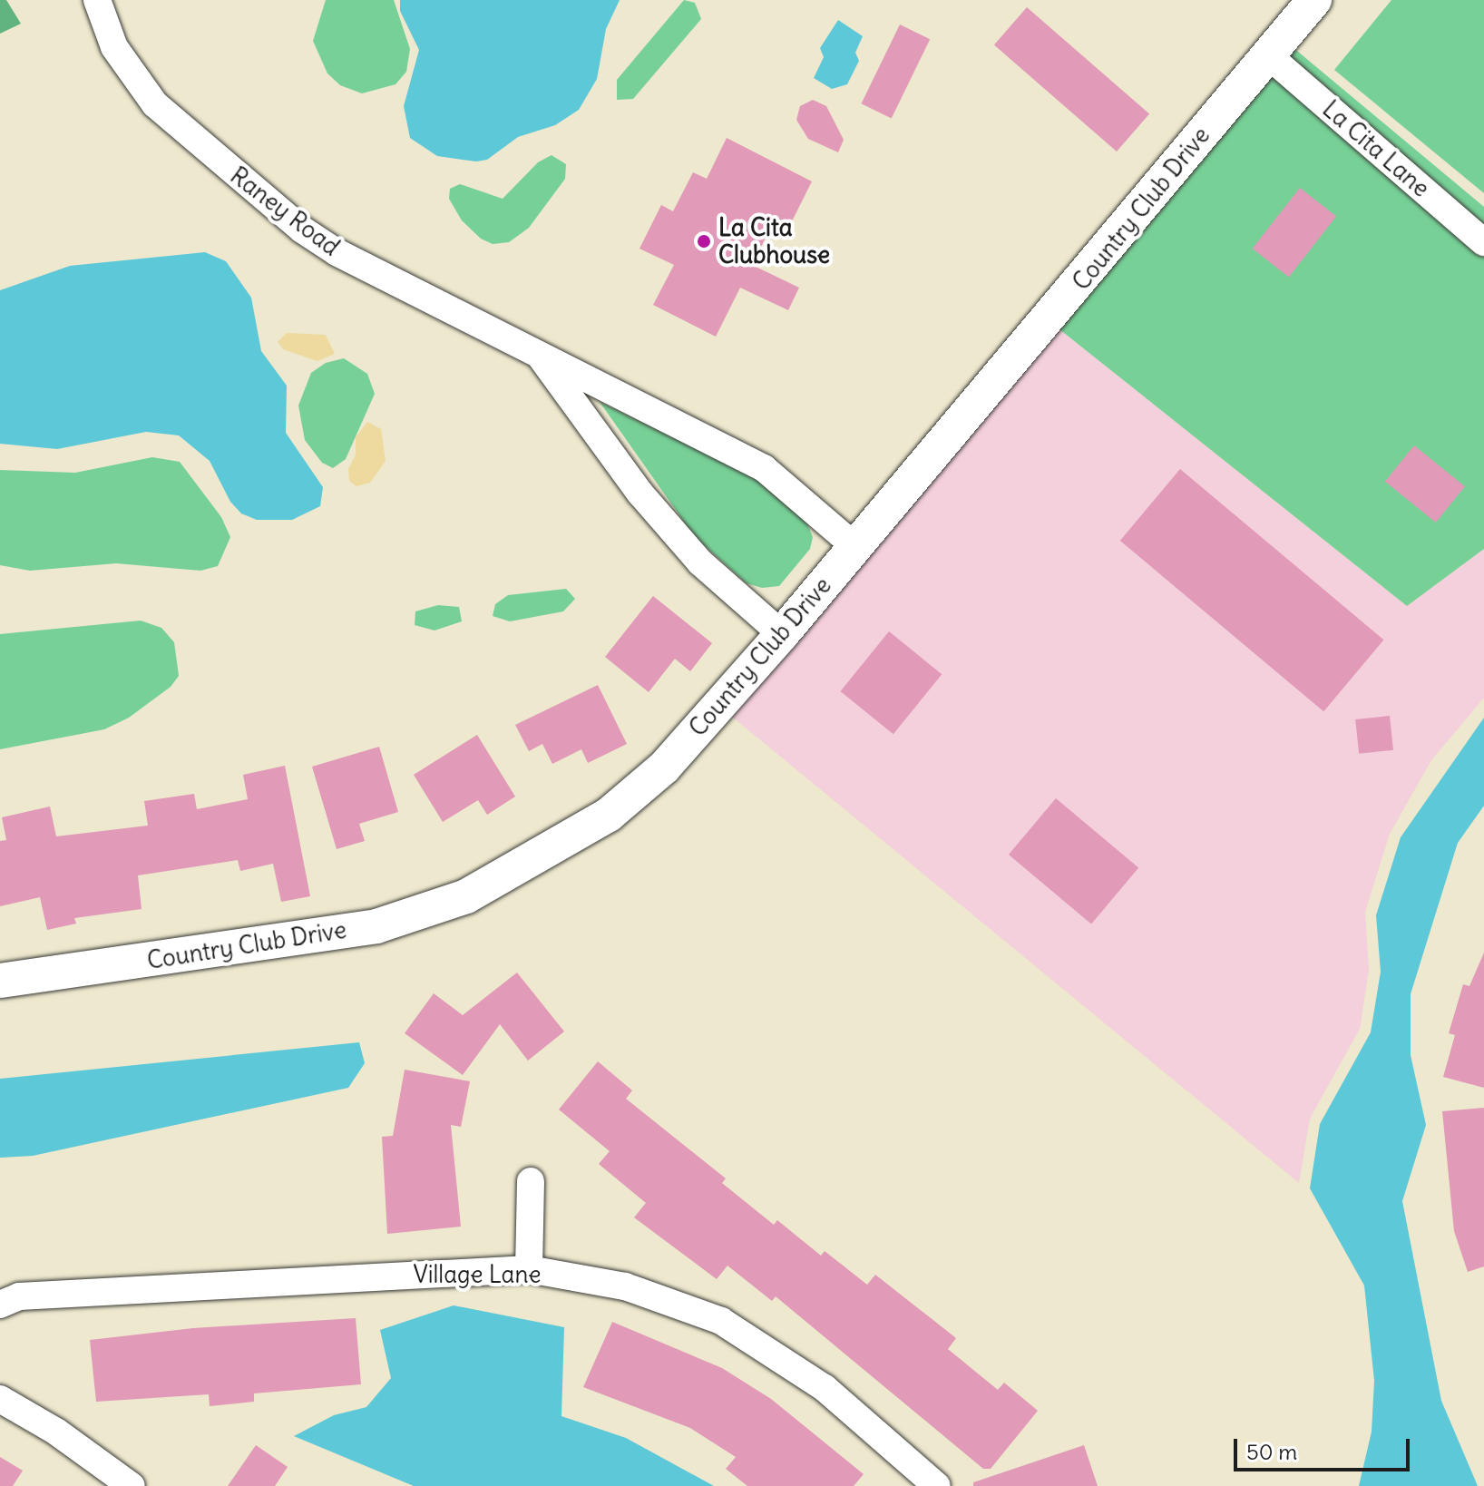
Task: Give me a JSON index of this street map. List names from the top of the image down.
{
  "streets": {
    "street": [
      "La Cita Lane",
      "Country Club Drive",
      "Raney Road",
      "Village Lane"
    ]
  },
  "crossings": [
    ["La Cita Lane", "Country Club Drive"],
    ["Country Club Drive", "Raney Road"]
  ],
  "places": ["La Cita Clubhouse"],
  "scale_bar": "50 m"
}
